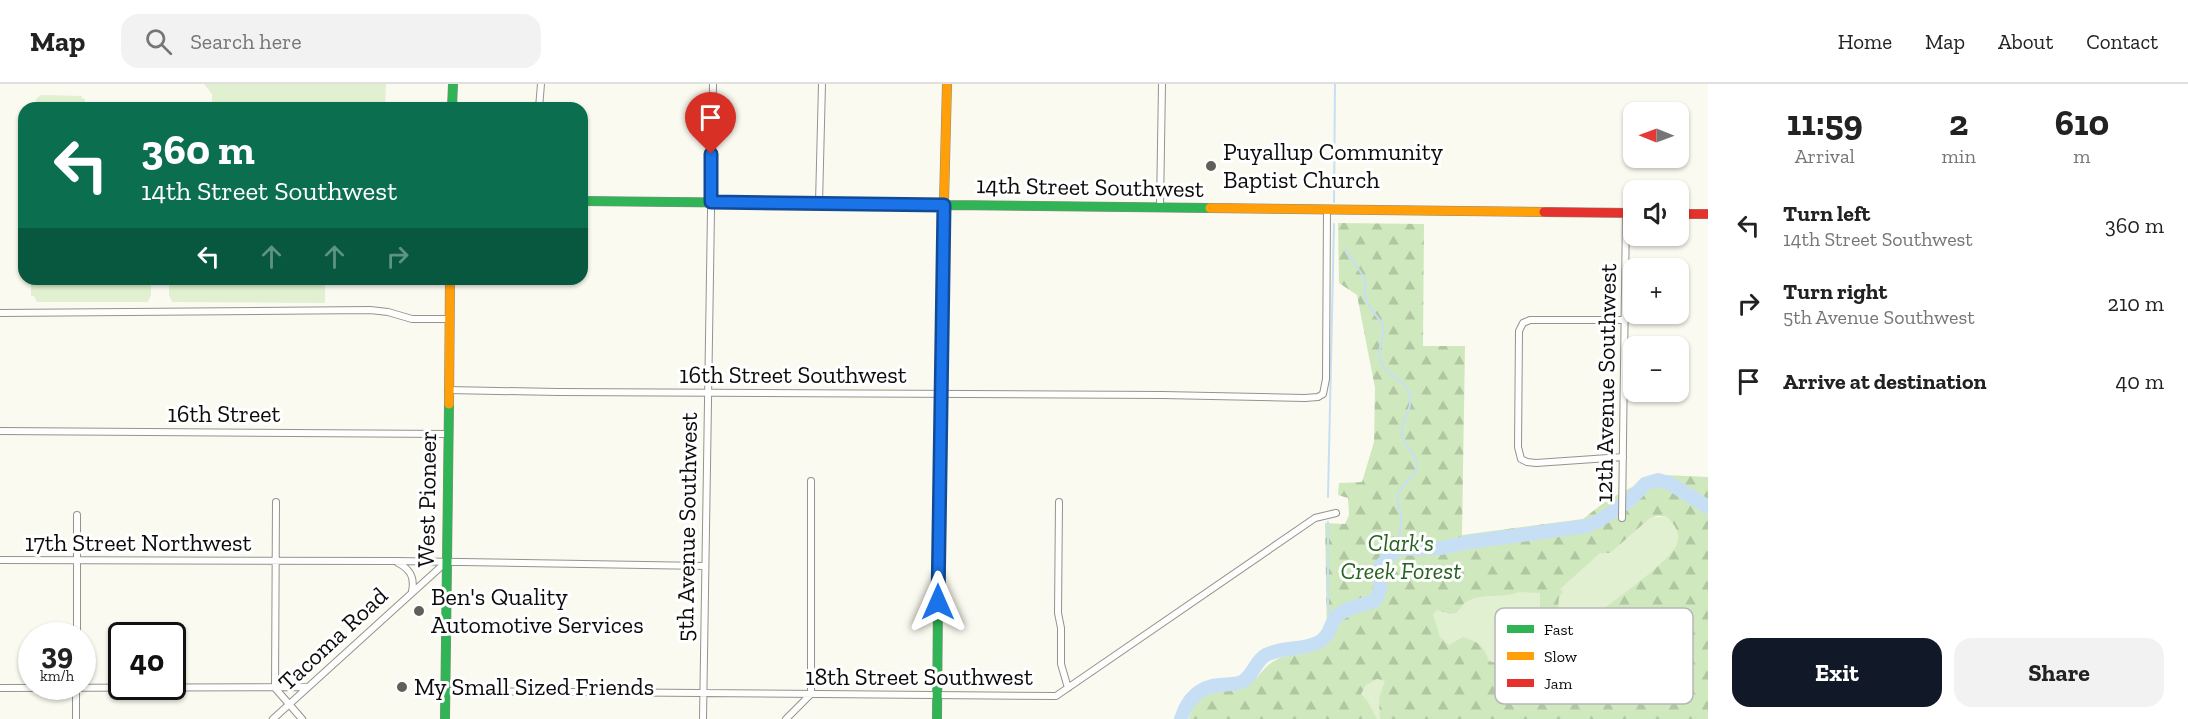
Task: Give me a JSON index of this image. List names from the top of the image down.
{
  "streets": {
    "street": [
      "14th Street Southwest",
      "16th Street Southwest",
      "12th Avenue Southwest",
      "16th Street",
      "West Pioneer",
      "5th Avenue Southwest",
      "17th Street Northwest",
      "Tacoma Road",
      "18th Street Southwest"
    ]
  },
  "crossings": [
    ["14th Street Southwest", "16th Street Southwest"],
    ["14th Street Southwest", "5th Avenue Southwest"],
    ["16th Street Southwest", "West Pioneer"],
    ["16th Street Southwest", "5th Avenue Southwest"],
    ["16th Street", "West Pioneer"],
    ["West Pioneer", "17th Street Northwest"],
    ["West Pioneer", "Tacoma Road"],
    ["West Pioneer", "18th Street Southwest"],
    ["5th Avenue Southwest", "17th Street Northwest"],
    ["5th Avenue Southwest", "18th Street Southwest"],
    ["17th Street Northwest", "Tacoma Road"]
  ],
  "parks": ["Clark's Creek Forest"],
  "places": ["Puyallup Community Baptist Church", "Ben's Quality Automotive Services", "My Small Sized Friends"],
  "legend": ["Fast", "Slow", "Jam"],
  "north": "left",
  "page": {
    "header": "Map",
    "search": "Search here",
    "nav": [
      "Home",
      "Map",
      "About",
      "Contact"
    ],
    "eta": [
      "11:59",
      "Arrival",
      "2",
      "min",
      "610",
      "m"
    ],
    "map_buttons": ["+", "−"],
    "turn": ["360 m", "14th Street Southwest"],
    "list": [
      {
        "name": "Turn left",
        "note": "14th Street Southwest",
        "value": "360 m"
      },
      {
        "name": "Turn right",
        "note": "5th Avenue Southwest",
        "value": "210 m"
      },
      {
        "name": "Arrive at destination",
        "value": "40 m"
      }
    ],
    "speed": "39 km/h",
    "limit": "40",
    "buttons": ["Exit", "Share"]
  }
}
